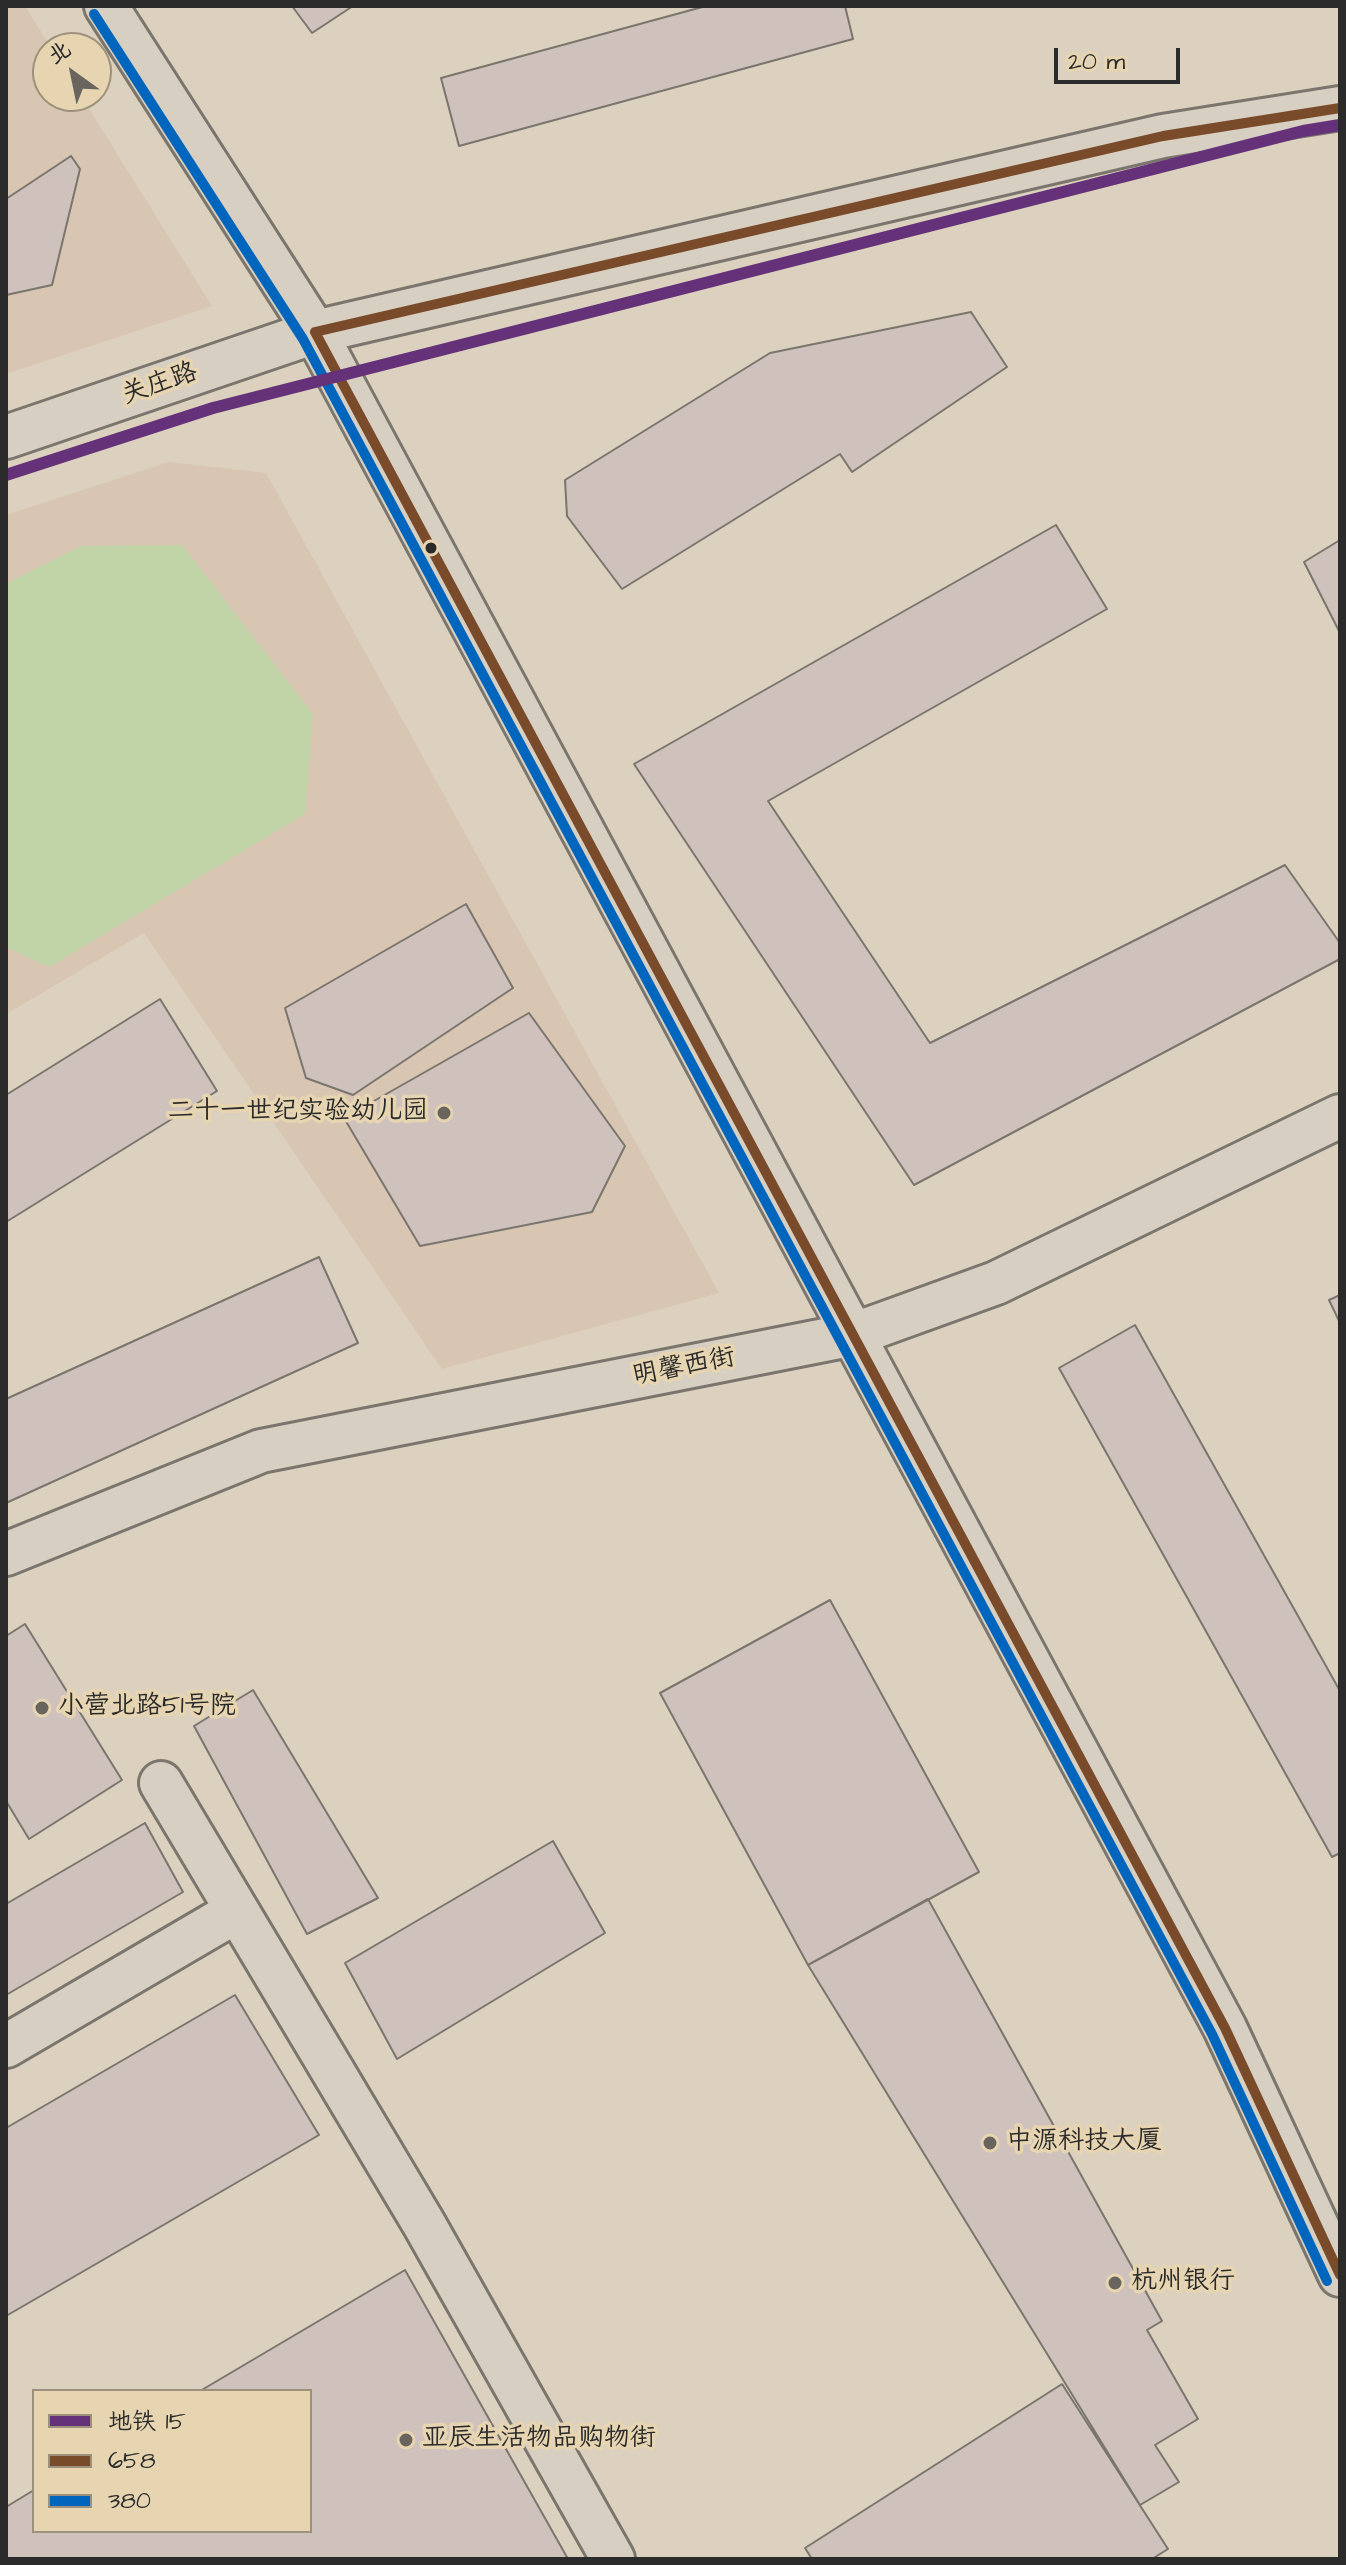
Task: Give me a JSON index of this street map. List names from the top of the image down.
{
  "streets": {
    "street": ["关庄路", "明馨西街"]
  },
  "places": [
    "二十一世纪实验幼儿园",
    "小营北路51号院",
    "中源科技大厦",
    "杭州银行",
    "亚辰生活物品购物街"
  ],
  "lines": ["transit line 380", "transit line 658", "metro line 15"],
  "legend": ["地铁 15", "658", "380"],
  "scale_bar": "20 m",
  "north": "top left"
}
